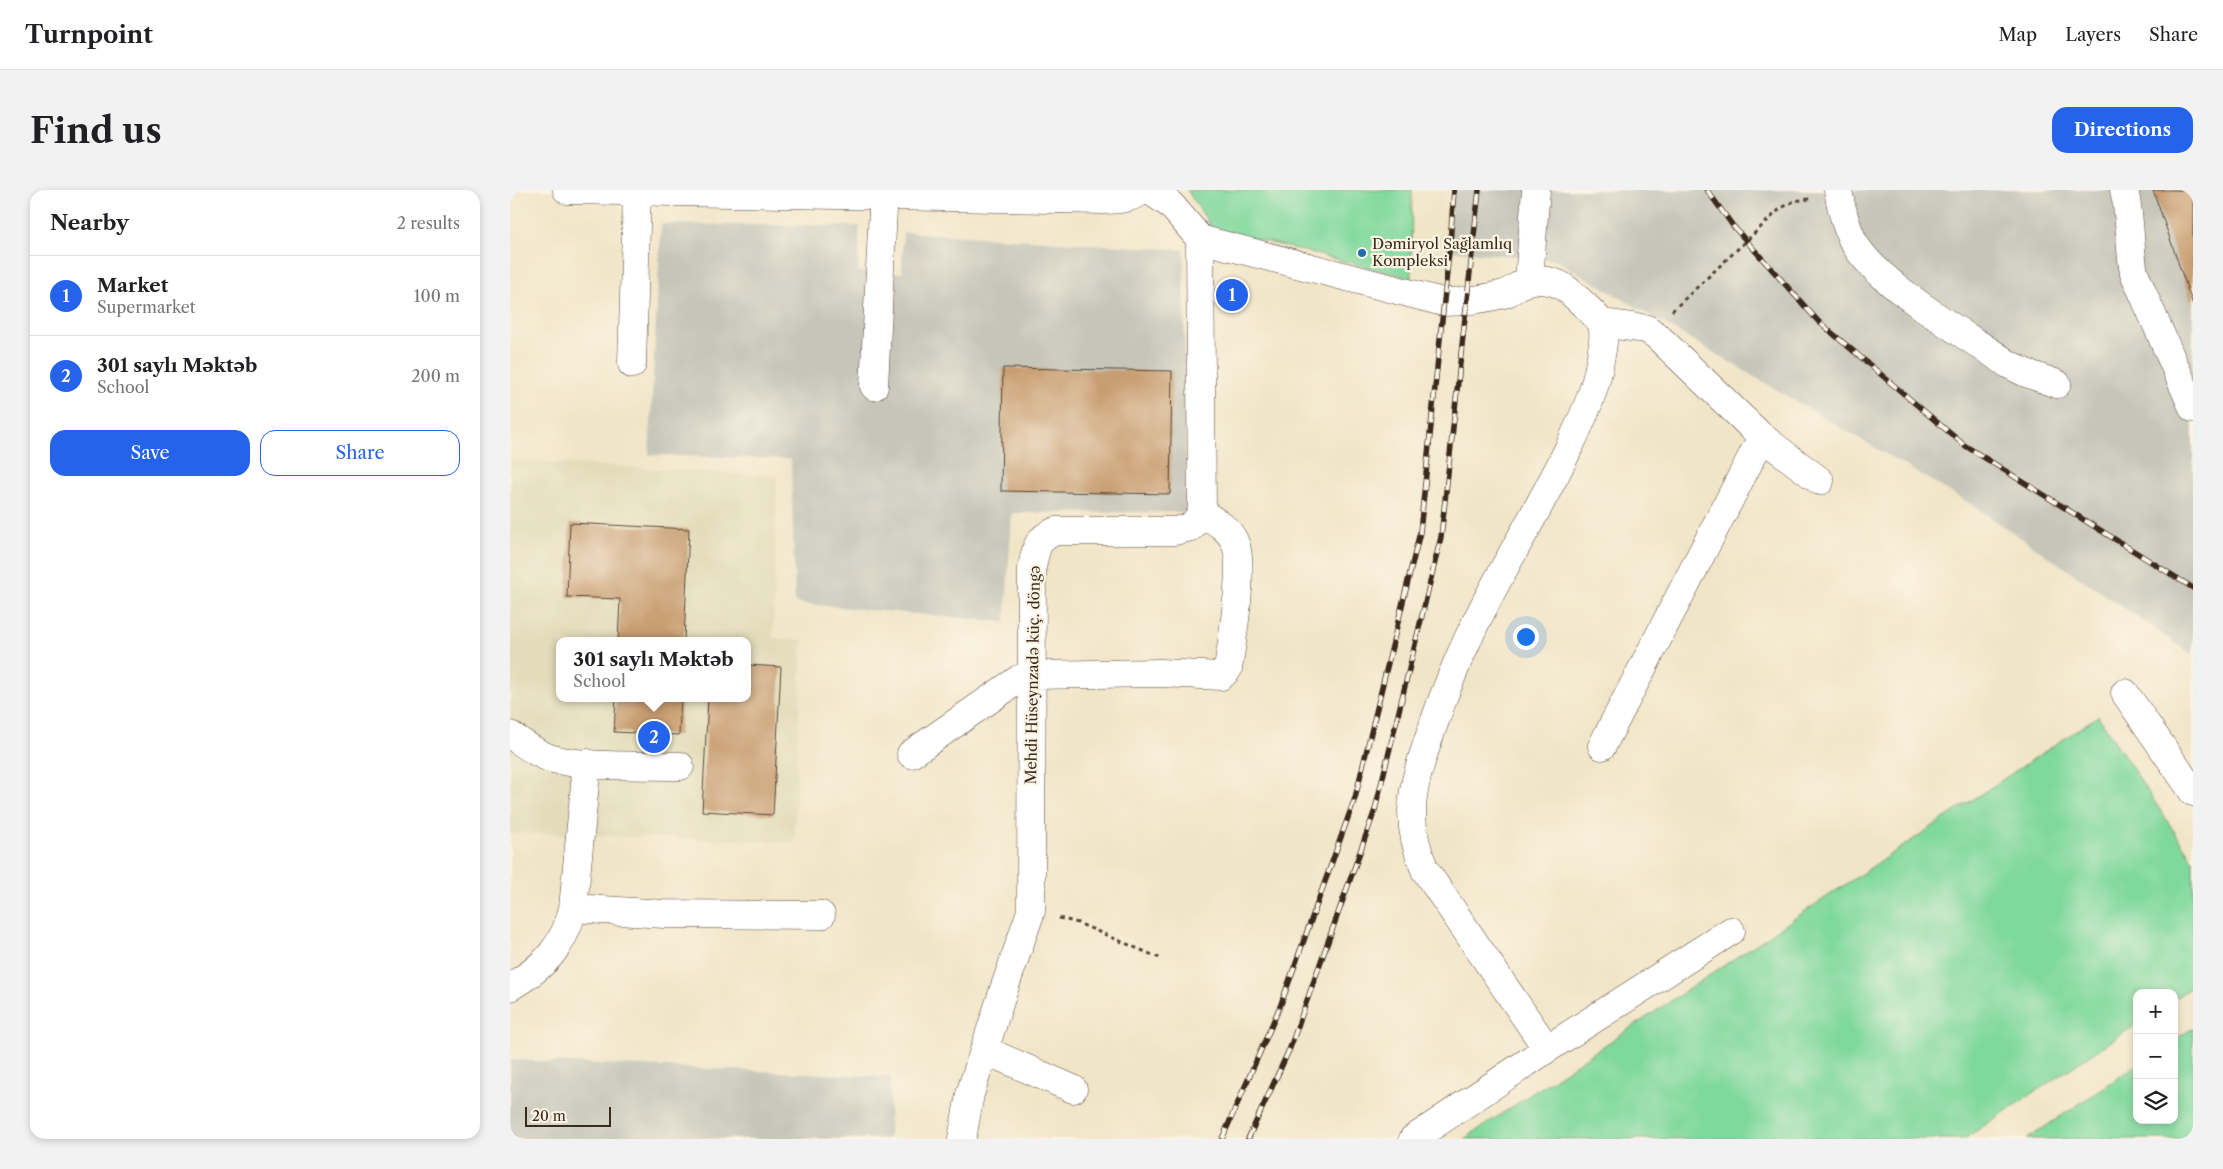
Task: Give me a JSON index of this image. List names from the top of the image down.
{
  "streets": {
    "street": ["Mehdi Hüseynzadə küç. döngə"]
  },
  "places": ["Dəmiryol Sağlamlıq Kompleksi"],
  "scale_bar": "20 m",
  "page": {
    "header": "Turnpoint",
    "nav": ["Map", "Layers", "Share"],
    "buttons": [
      "Directions",
      ["Save", "Share"]
    ],
    "title": "Find us",
    "heading": ["Nearby", "2 results"],
    "list": [
      {
        "mark": "1",
        "name": "Market",
        "note": "Supermarket",
        "value": "100 m"
      },
      {
        "mark": "2",
        "name": "301 saylı Məktəb",
        "note": "School",
        "value": "200 m"
      }
    ],
    "pins": ["1", "2"],
    "popup": ["301 saylı Məktəb", "School"],
    "map_buttons": ["+", "−"],
    "scale": "20 m"
  }
}
